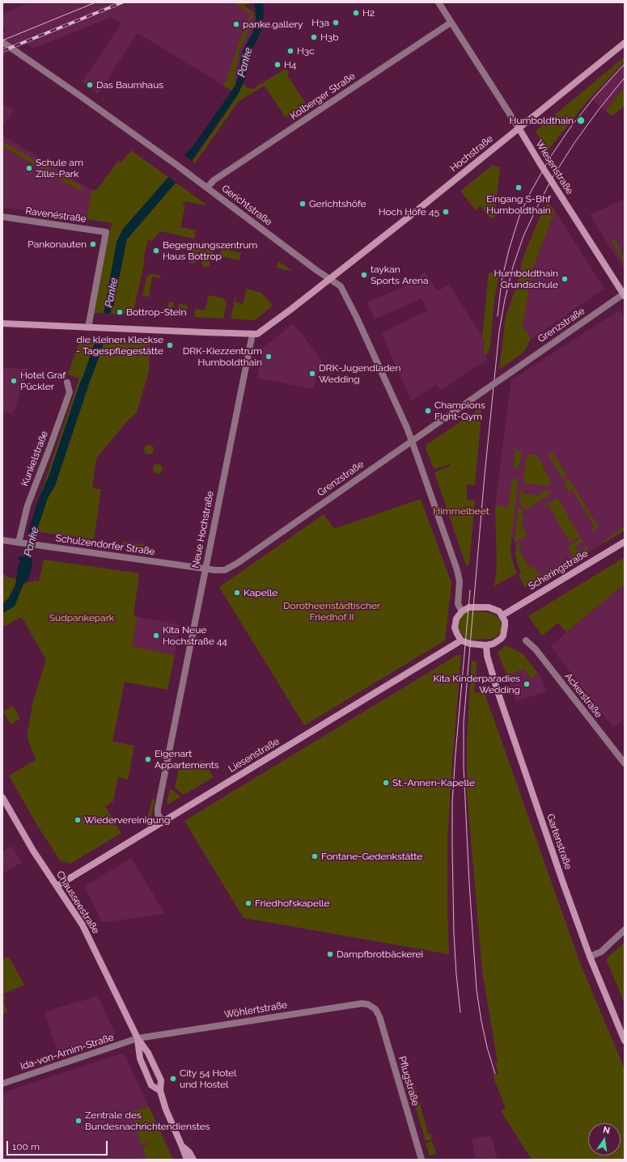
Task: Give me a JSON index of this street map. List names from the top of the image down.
{
  "streets": {
    "street": [
      "Kolberger Straße",
      "Hochstraße",
      "Wiesenstraße",
      "Gerichtstraße",
      "Ravenéstraße",
      "Grenzstraße",
      "Kunkelstraße",
      "Neue Hochstraße",
      "Schulzendorfer Straße",
      "Scheringstraße",
      "Ackerstraße",
      "Liesenstraße",
      "Gartenstraße",
      "Chausseestraße",
      "Wöhlertstraße",
      "Ida-von-Arnim-Straße",
      "Pflugstraße"
    ]
  },
  "crossings": [
    ["Kolberger Straße", "Wiesenstraße"],
    ["Kolberger Straße", "Gerichtstraße"],
    ["Hochstraße", "Wiesenstraße"],
    ["Hochstraße", "Gerichtstraße"],
    ["Wiesenstraße", "Grenzstraße"],
    ["Gerichtstraße", "Grenzstraße"],
    ["Grenzstraße", "Neue Hochstraße"],
    ["Grenzstraße", "Schulzendorfer Straße"],
    ["Kunkelstraße", "Schulzendorfer Straße"],
    ["Neue Hochstraße", "Schulzendorfer Straße"],
    ["Neue Hochstraße", "Liesenstraße"],
    ["Scheringstraße", "Liesenstraße"],
    ["Scheringstraße", "Gartenstraße"],
    ["Liesenstraße", "Gartenstraße"],
    ["Liesenstraße", "Chausseestraße"],
    ["Chausseestraße", "Wöhlertstraße"],
    ["Chausseestraße", "Ida-von-Arnim-Straße"],
    ["Wöhlertstraße", "Ida-von-Arnim-Straße"],
    ["Wöhlertstraße", "Pflugstraße"]
  ],
  "water": ["Panke"],
  "parks": ["Himmelbeet", "Dorotheenstädtischer Friedhof II", "Südpankepark"],
  "places": [
    "H2",
    "H3a",
    "panke.gallery",
    "H3b",
    "H3c",
    "H4",
    "Das Baumhaus",
    "Humboldthain",
    "Schule am Zille-Park",
    "Eingang S-Bhf Humboldthain",
    "Gerichtshöfe",
    "Hoch Höfe 45",
    "Pankonauten",
    "Begegnungszentrum Haus Bottrop",
    "taykan Sports Arena",
    "Humboldthain Grundschule",
    "Bottrop-Stein",
    "die kleinen Kleckse - Tagespflegestätte",
    "DRK-Kiezzentrum Humboldthain",
    "DRK-Jugendladen Wedding",
    "Hotel Graf Pückler",
    "Champions Fight-Gym",
    "Kapelle",
    "Kita Neue Hochstraße 44",
    "Kita Kinderparadies Wedding",
    "Eigenart Appartements",
    "St.-Annen-Kapelle",
    "Wiedervereinigung",
    "Fontane-Gedenkstätte",
    "Friedhofskapelle",
    "Dampfbrotbäckerei",
    "City 54 Hotel und Hostel",
    "Zentrale des Bundesnachrichtendienstes"
  ],
  "scale_bar": "100 m",
  "north": "top"
}
